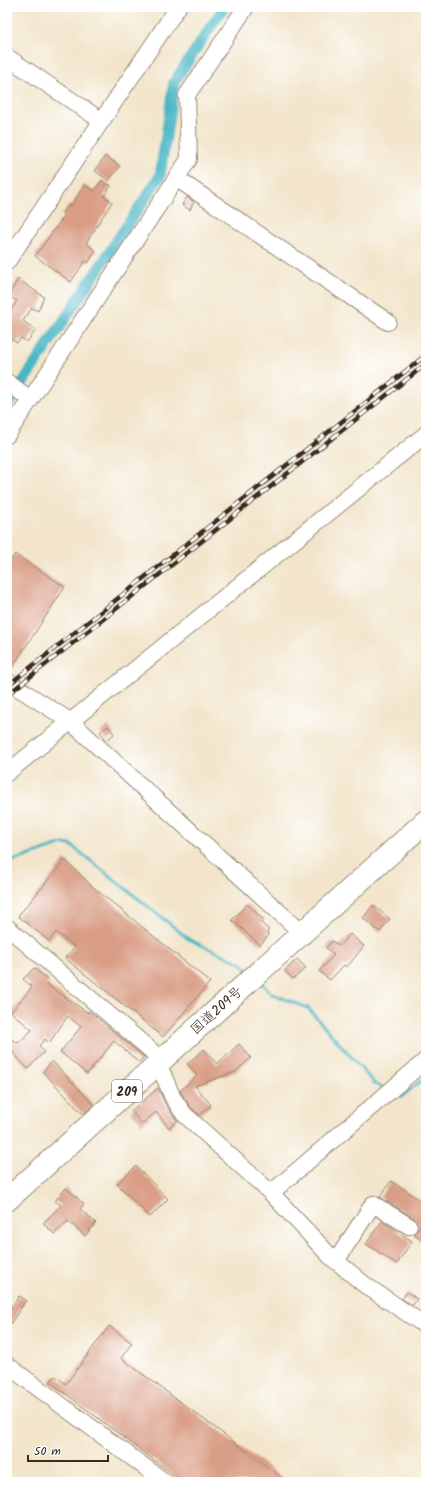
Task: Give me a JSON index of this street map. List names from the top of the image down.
{
  "streets": {
    "highway": ["国道209号", "209"]
  },
  "scale_bar": "50 m"
}
